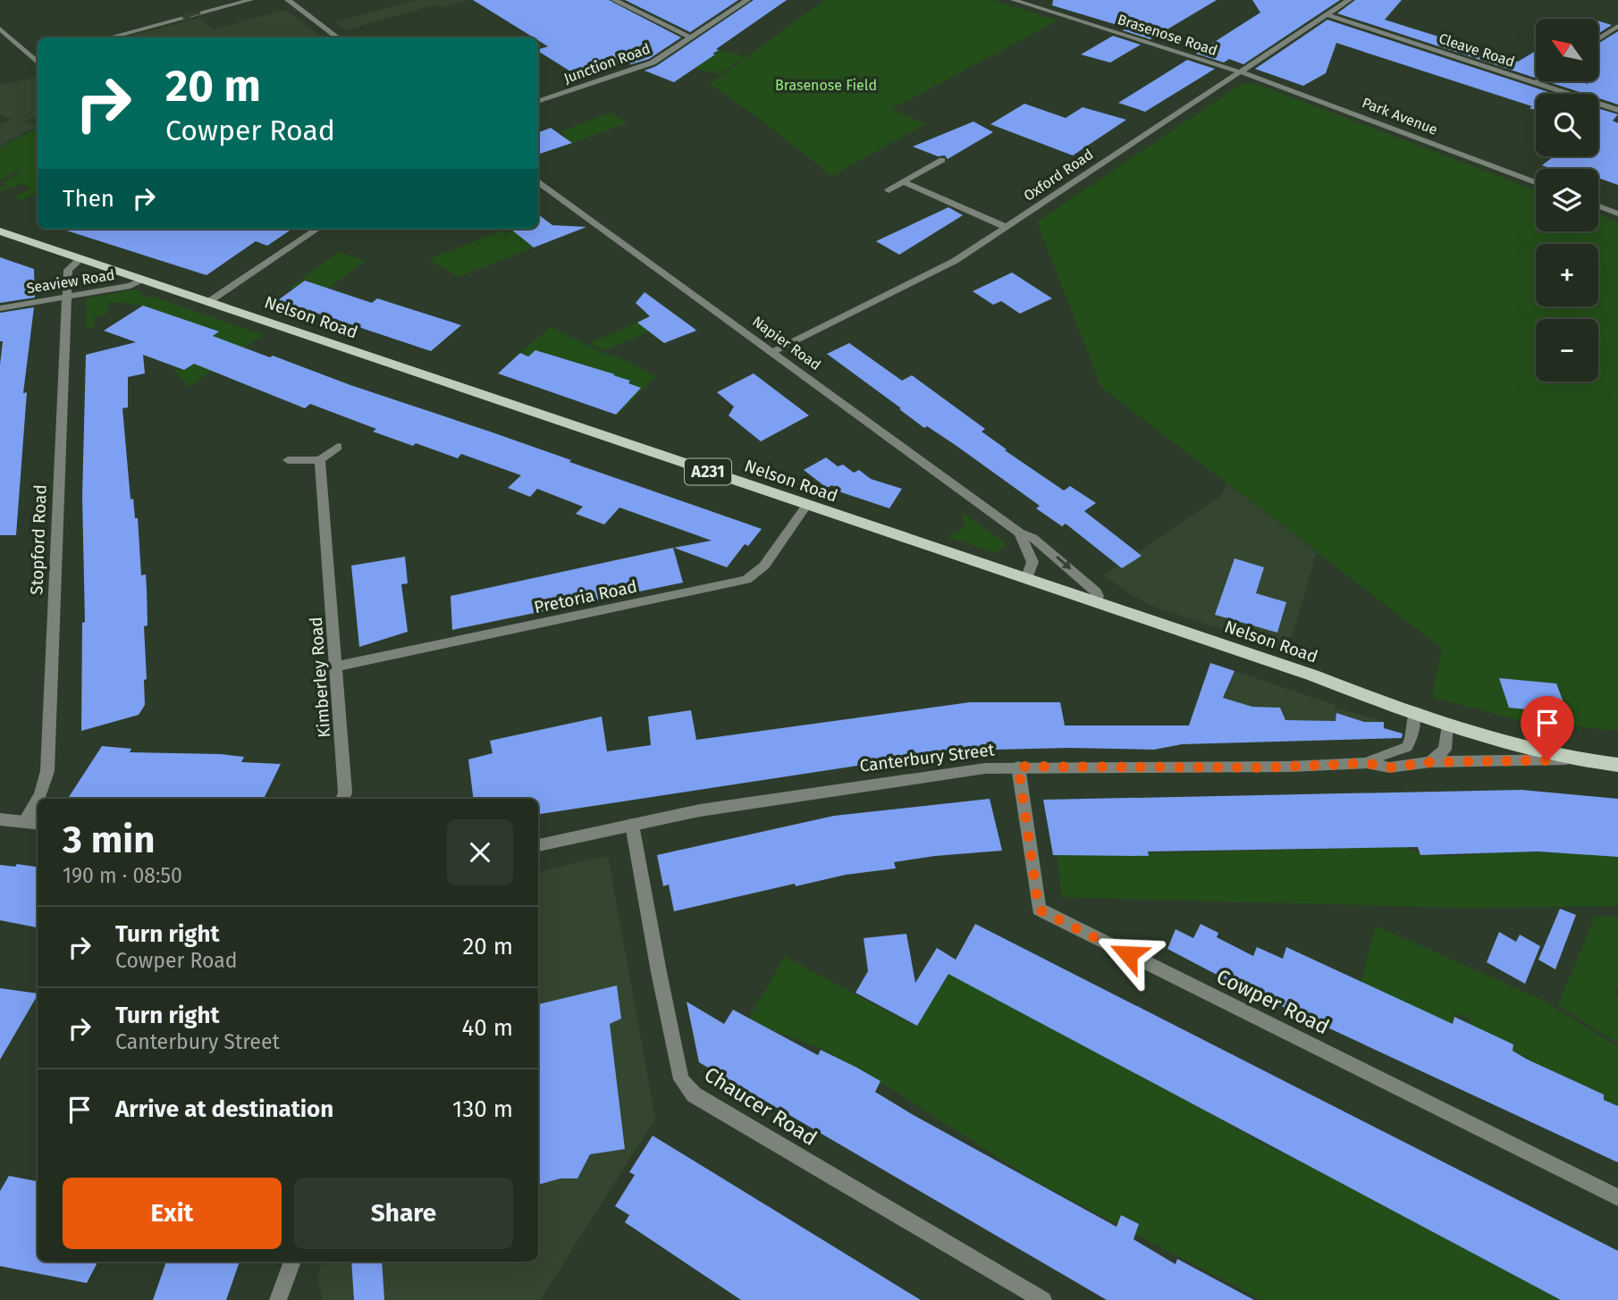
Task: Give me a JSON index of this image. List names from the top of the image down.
{
  "streets": {
    "main road": ["Nelson Road", "A231", "Canterbury Street"],
    "street": [
      "Brasenose Road",
      "Cleave Road",
      "Junction Road",
      "Park Avenue",
      "Oxford Road",
      "Seaview Road",
      "Napier Road",
      "Stopford Road",
      "Pretoria Road",
      "Kimberley Road",
      "Cowper Road",
      "Chaucer Road"
    ]
  },
  "crossings": [
    ["Brasenose Road", "Park Avenue"],
    ["Brasenose Road", "Oxford Road"],
    ["Cleave Road", "Oxford Road"],
    ["Park Avenue", "Oxford Road"],
    ["Oxford Road", "Napier Road"],
    ["Seaview Road", "Nelson Road"],
    ["Seaview Road", "Stopford Road"],
    ["Nelson Road", "Napier Road"],
    ["Nelson Road", "Stopford Road"],
    ["Nelson Road", "Pretoria Road"],
    ["Nelson Road", "Canterbury Street"],
    ["Pretoria Road", "Kimberley Road"],
    ["Canterbury Street", "Cowper Road"],
    ["Canterbury Street", "Chaucer Road"]
  ],
  "parks": ["Brasenose Field"],
  "north": "top left",
  "page": {
    "map_buttons": ["+", "−"],
    "turn": ["20 m", "Cowper Road"],
    "then": "Then",
    "heading": ["3 min", "190 m · 08:50"],
    "list": [
      {
        "name": "Turn right",
        "note": "Cowper Road",
        "value": "20 m"
      },
      {
        "name": "Turn right",
        "note": "Canterbury Street",
        "value": "40 m"
      },
      {
        "name": "Arrive at destination",
        "value": "130 m"
      }
    ],
    "buttons": ["Exit", "Share"]
  }
}
